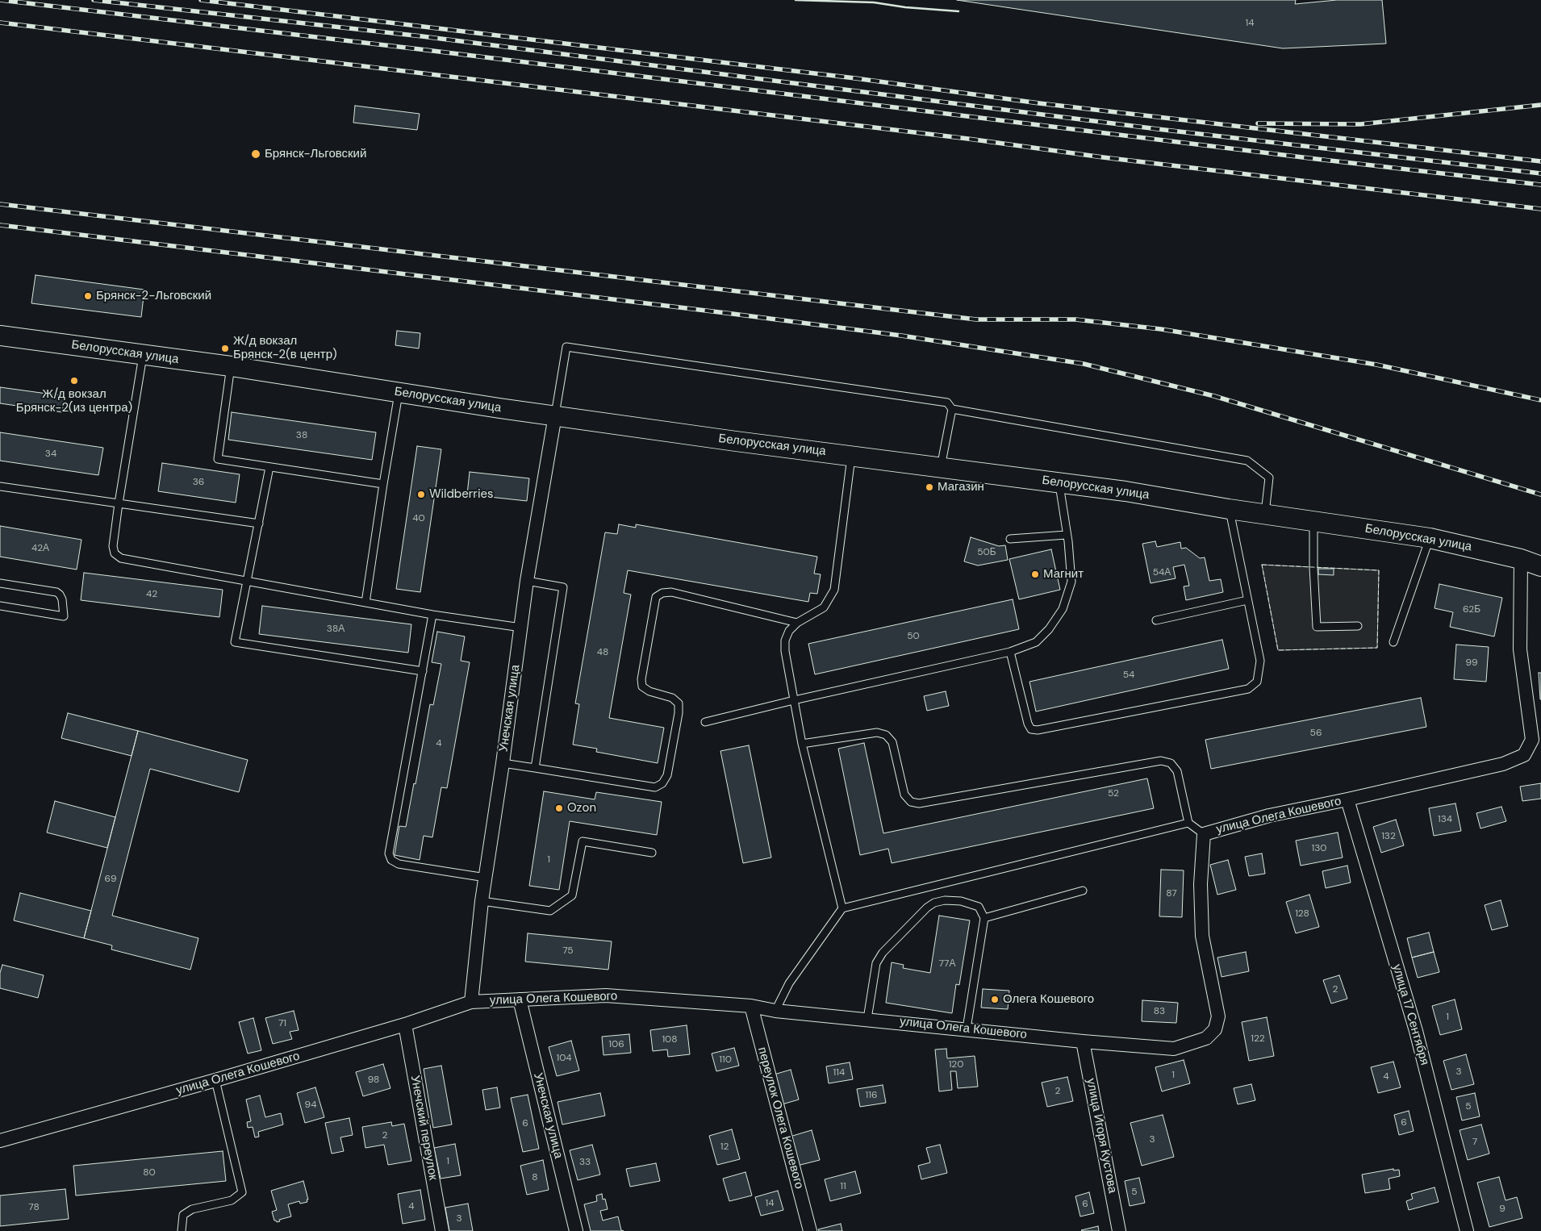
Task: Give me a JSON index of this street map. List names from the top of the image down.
{
  "streets": {
    "main road": ["Белорусская улица"],
    "street": [
      "Унечская улица",
      "улица Олега Кошевого",
      "улица 17 Сентября",
      "переулок Олега Кошевого",
      "Унечский переулок",
      "улица Игоря Кустова"
    ]
  },
  "crossings": [
    ["Белорусская улица", "Унечская улица"],
    ["Белорусская улица", "улица Олега Кошевого"],
    ["Унечская улица", "улица Олега Кошевого"],
    ["улица Олега Кошевого", "улица 17 Сентября"],
    ["улица Олега Кошевого", "переулок Олега Кошевого"],
    ["улица Олега Кошевого", "Унечский переулок"],
    ["улица Олега Кошевого", "улица Игоря Кустова"]
  ],
  "places": [
    "Брянск-Льговский",
    "Брянск-2-Льговский",
    "Ж/д вокзал Брянск-2(в центр)",
    "Ж/д вокзал Брянск-2(из центра)",
    "Магазин",
    "Wildberries",
    "Магнит",
    "Ozon",
    "Олега Кошевого"
  ],
  "house_numbers": [
    "14",
    "38",
    "34",
    "36",
    "40",
    "42А",
    "50Б",
    "54А",
    "42",
    "62Б",
    "38А",
    "50",
    "48",
    "99",
    "54",
    "56",
    "4",
    "52",
    "134",
    "132",
    "130",
    "1",
    "69",
    "87",
    "128",
    "75",
    "77А",
    "2",
    "83",
    "1",
    "71",
    "122",
    "108",
    "106",
    "104",
    "110",
    "120",
    "3",
    "114",
    "1",
    "4",
    "98",
    "2",
    "116",
    "94",
    "5",
    "6",
    "6",
    "2",
    "3",
    "7",
    "12",
    "1",
    "33",
    "80",
    "8",
    "11",
    "5",
    "14",
    "6",
    "4",
    "78",
    "9",
    "3"
  ]
}
